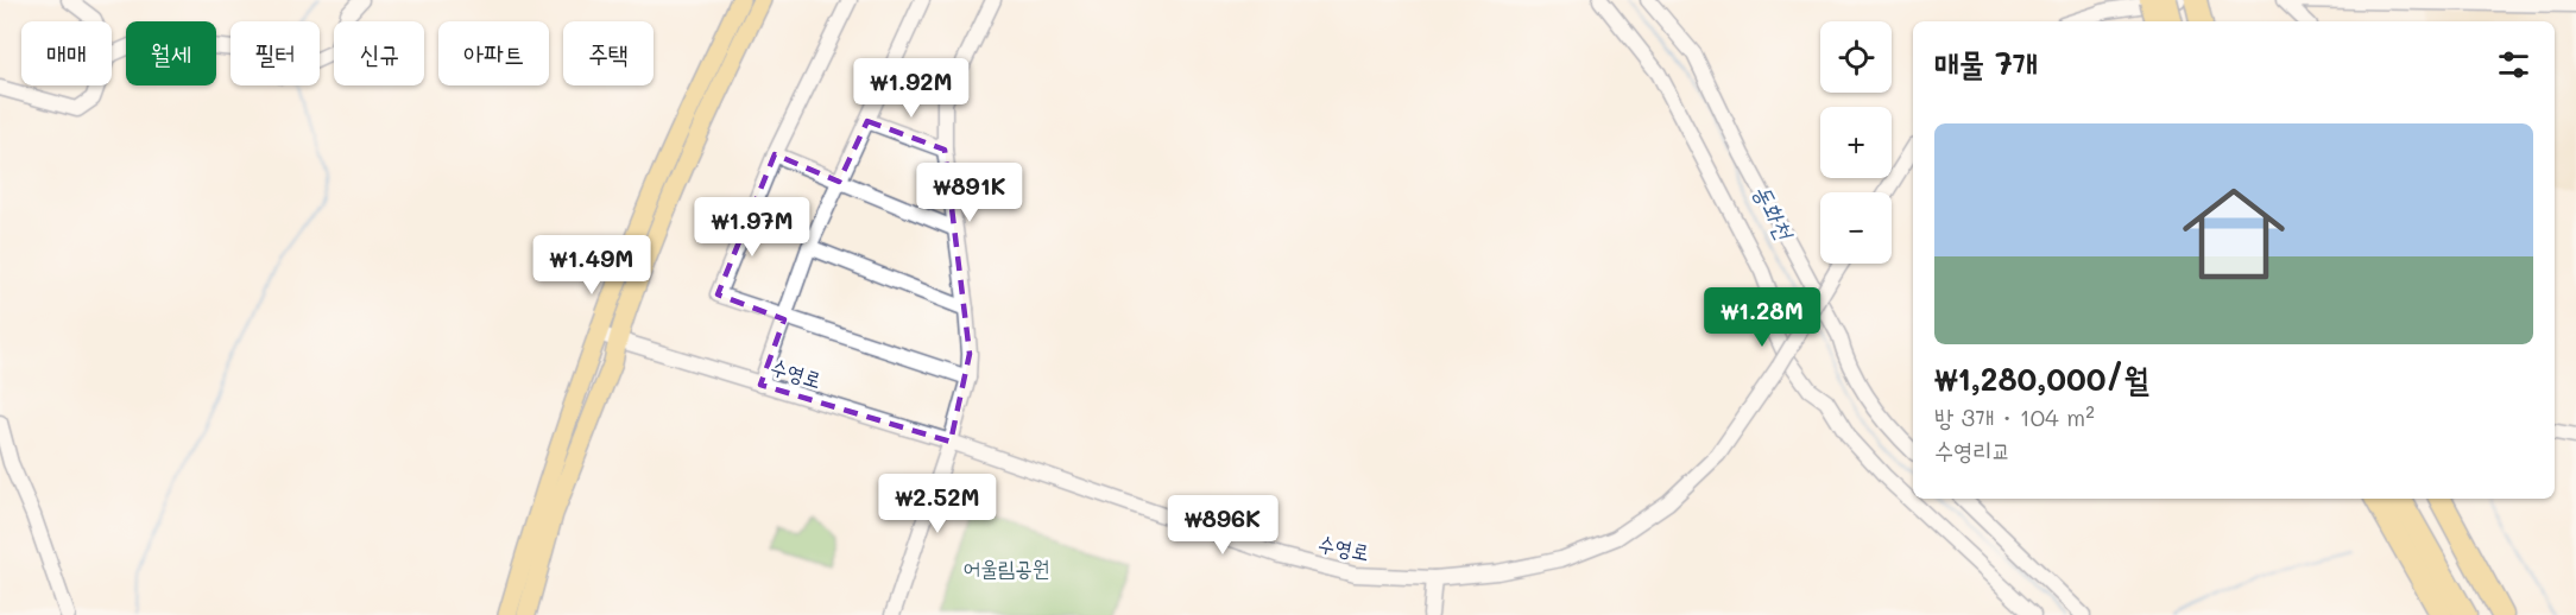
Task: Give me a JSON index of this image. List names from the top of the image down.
{
  "streets": {
    "street": ["수영로"]
  },
  "water": ["동화천"],
  "parks": ["어울림공원"],
  "page": {
    "map_buttons": ["+", "−"],
    "chip": [
      "매매",
      "월세",
      "필터",
      "신규",
      "아파트",
      "주택"
    ],
    "heading": "매물 7개",
    "price": [
      "₩1.92M",
      "₩891K",
      "₩1.97M",
      "₩1.49M",
      "₩1.28M",
      "₩2.52M",
      "₩896K"
    ],
    "list": [
      {
        "name": "₩1,280,000/월",
        "note": "방 3개 · 104 m² · 수영리교"
      }
    ]
  }
}
